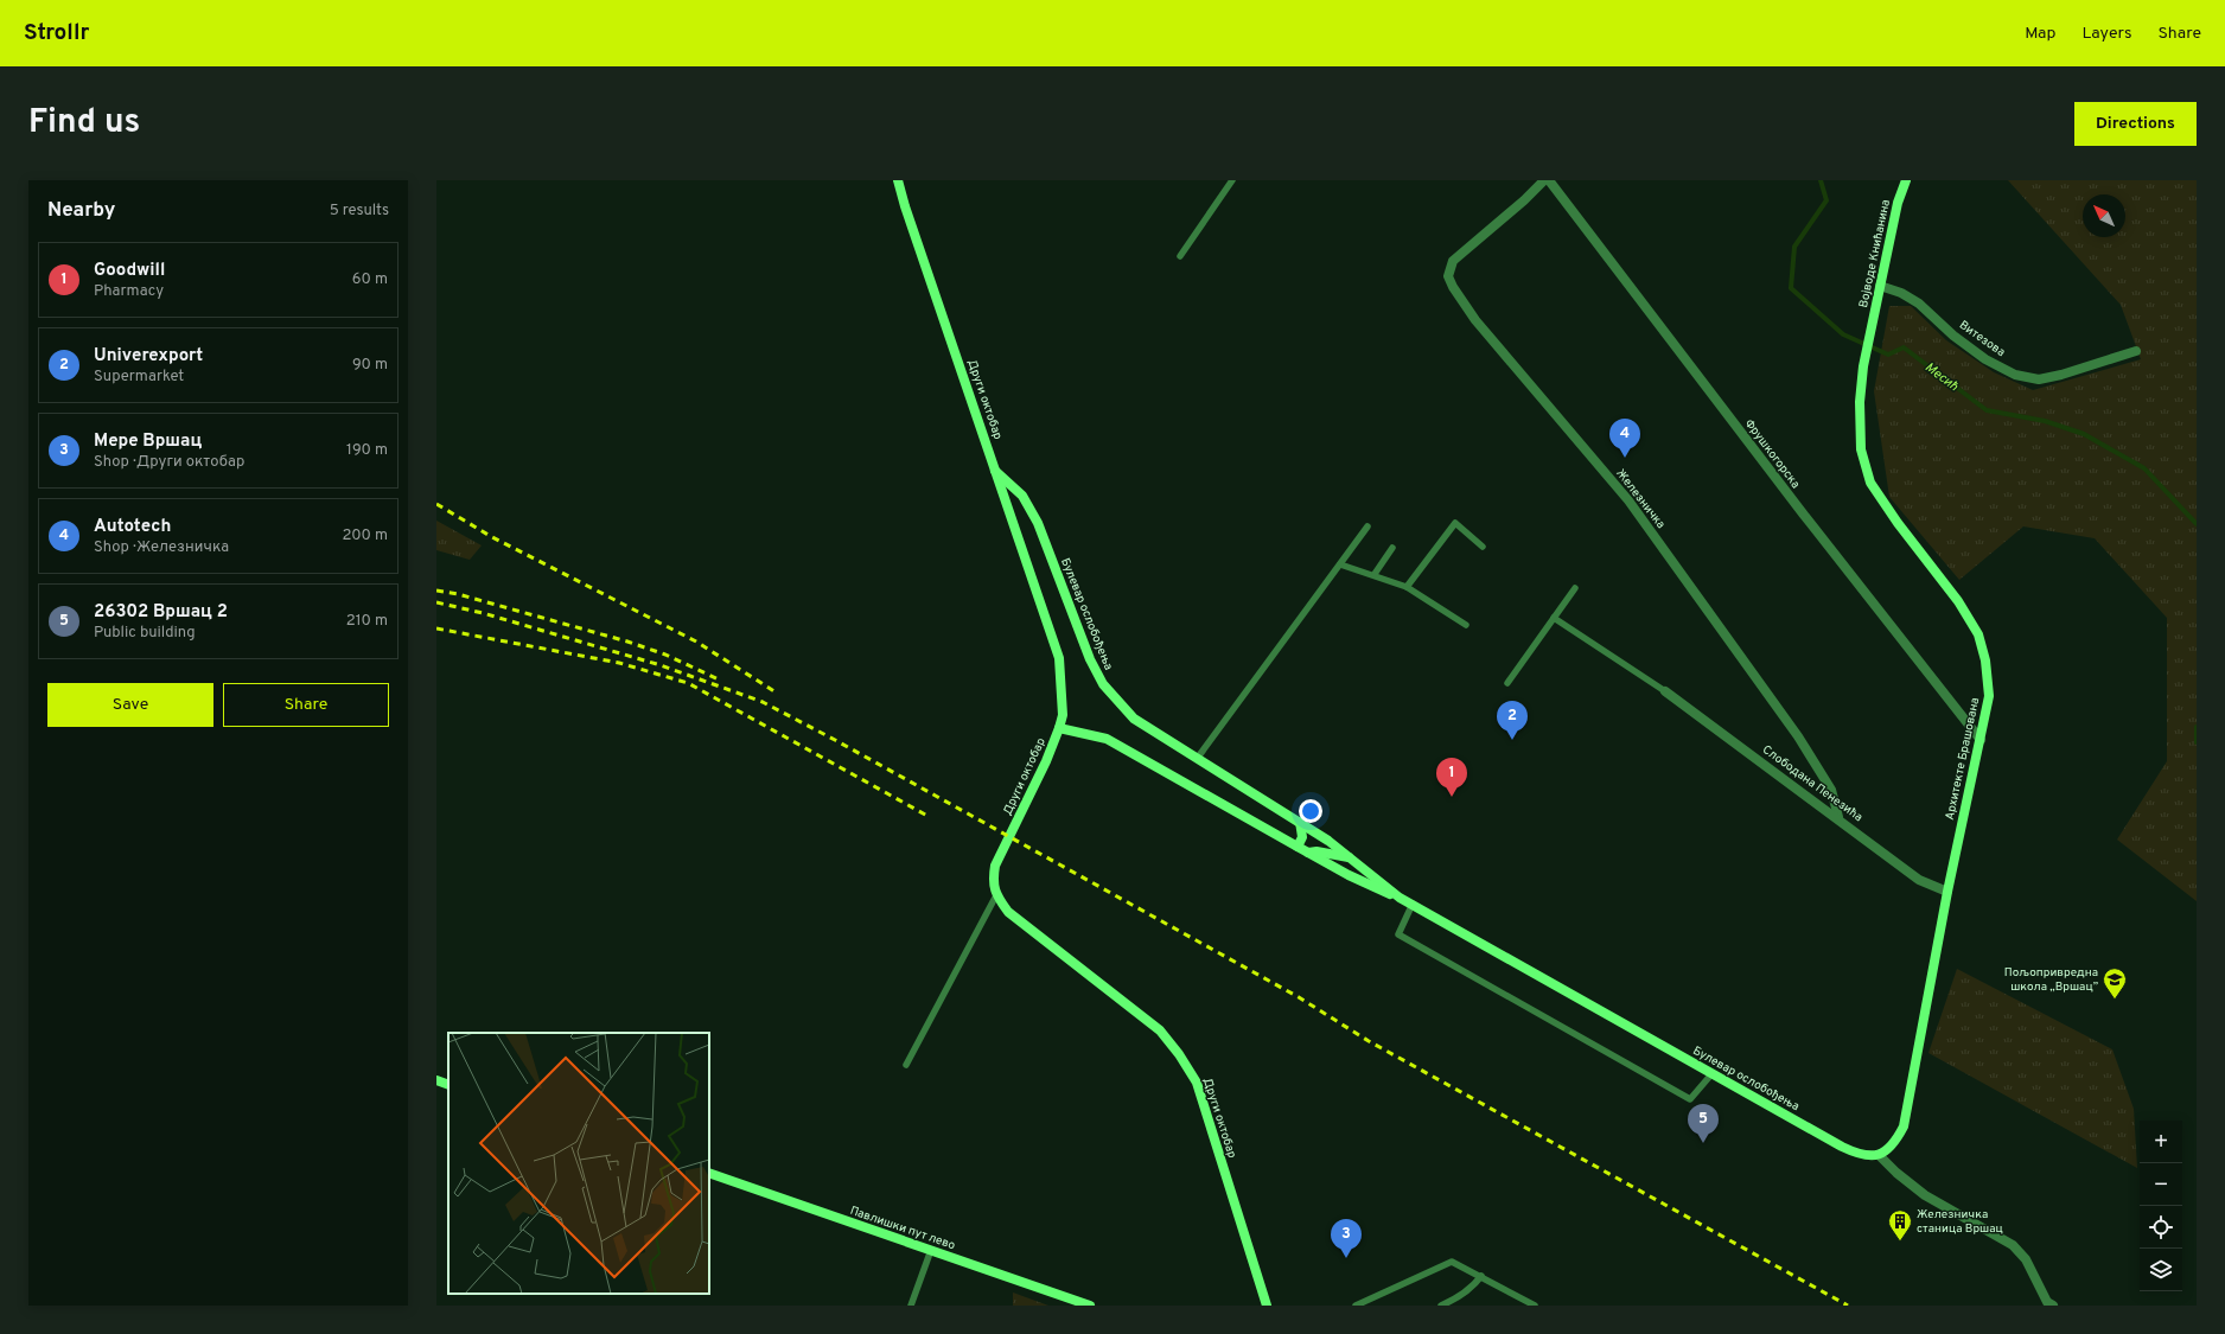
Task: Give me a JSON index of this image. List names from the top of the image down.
{
  "streets": {
    "street": [
      "Војводе Книћанина",
      "Витезова",
      "Други октобар",
      "Фрушкогорска",
      "Железничка",
      "Булевар ослобођења",
      "Архитекте Брашована",
      "Слободана Пенезића",
      "Павлишки пут лево"
    ]
  },
  "crossings": [
    ["Војводе Книћанина", "Витезова"],
    ["Војводе Книћанина", "Архитекте Брашована"],
    ["Други октобар", "Булевар ослобођења"],
    ["Фрушкогорска", "Архитекте Брашована"],
    ["Железничка", "Слободана Пенезића"],
    ["Булевар ослобођења", "Архитекте Брашована"],
    ["Архитекте Брашована", "Слободана Пенезића"]
  ],
  "water": ["Месић"],
  "places": {
    "school or university": ["Пољопривредна школа „Вршац”"],
    "building": ["Железничка станица Вршац"]
  },
  "north": "top left",
  "page": {
    "header": "Strollr",
    "nav": ["Map", "Layers", "Share"],
    "title": "Find us",
    "buttons": [
      "Directions",
      ["Save", "Share"]
    ],
    "heading": ["Nearby", "5 results"],
    "list": [
      {
        "mark": "1",
        "name": "Goodwill",
        "note": "Pharmacy",
        "value": "60 m"
      },
      {
        "mark": "2",
        "name": "Univerexport",
        "note": "Supermarket",
        "value": "90 m"
      },
      {
        "mark": "3",
        "name": "Мере Вршац",
        "note": "Shop · Други октобар",
        "value": "190 m"
      },
      {
        "mark": "4",
        "name": "Autotech",
        "note": "Shop · Железничка",
        "value": "200 m"
      },
      {
        "mark": "5",
        "name": "26302 Вршац 2",
        "note": "Public building",
        "value": "210 m"
      }
    ],
    "pins": [
      "4",
      "2",
      "1",
      "5",
      "3"
    ],
    "map_buttons": ["+", "−"]
  }
}
